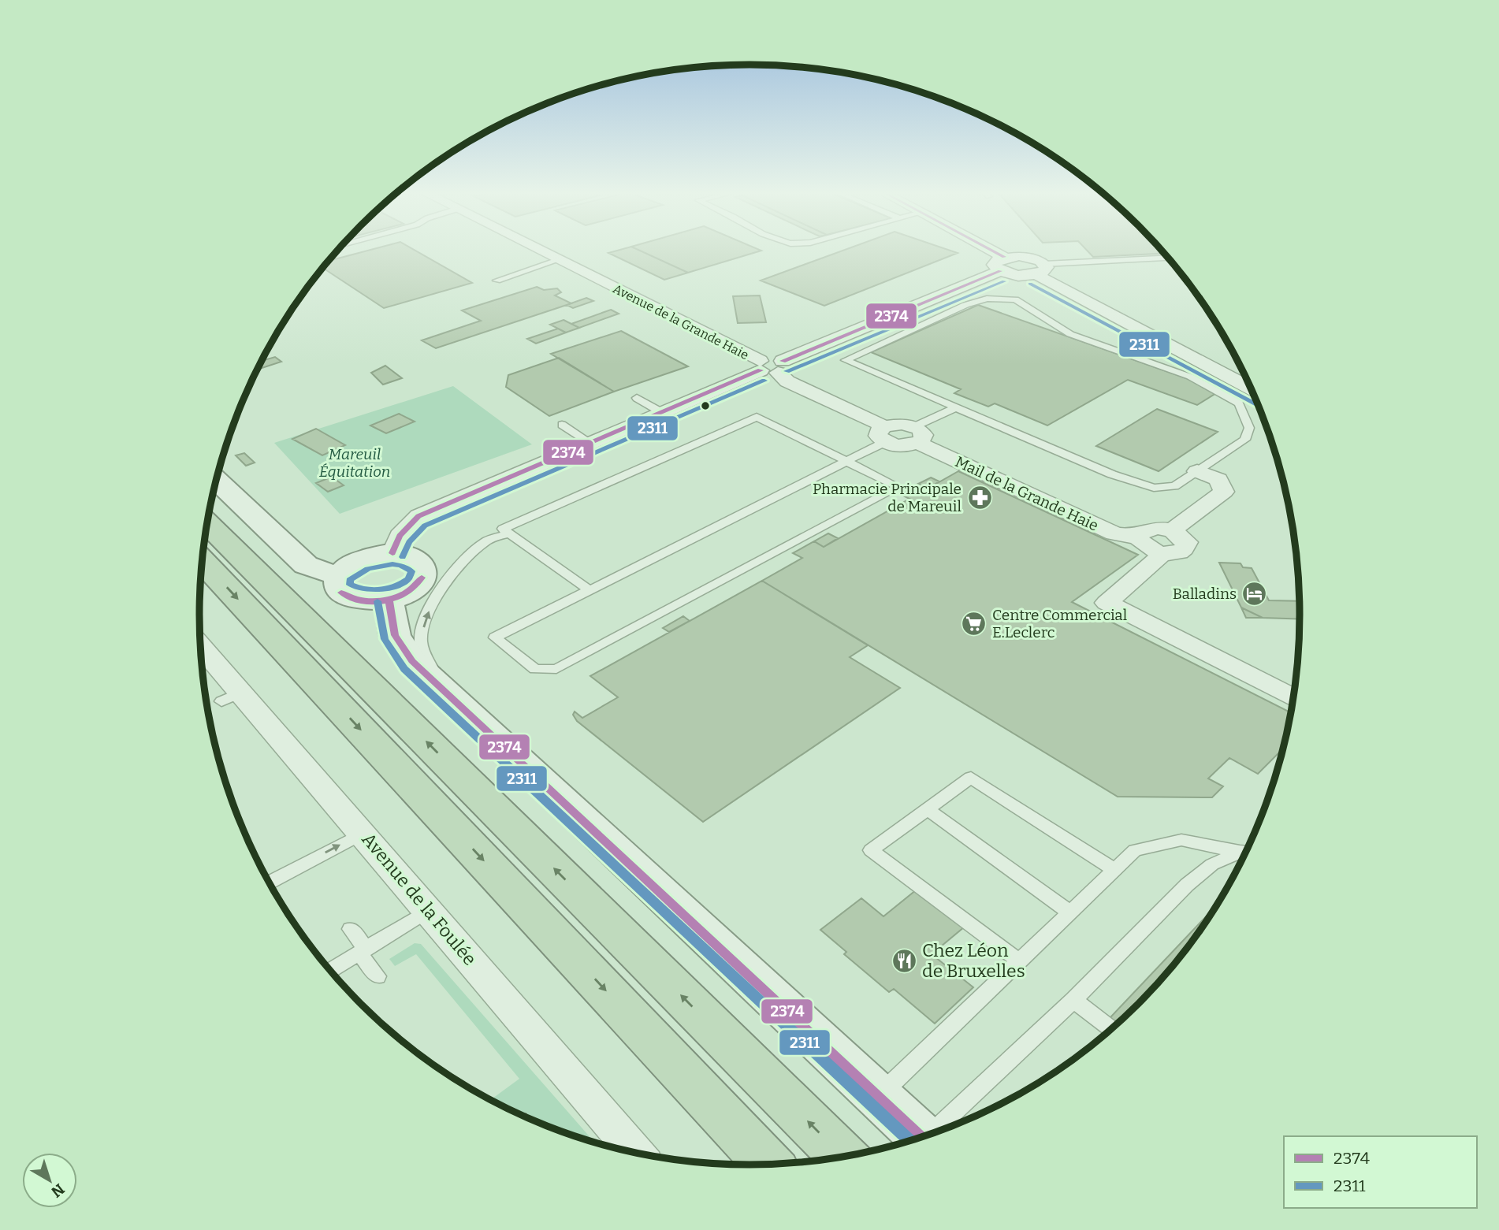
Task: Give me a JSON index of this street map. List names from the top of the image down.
{
  "streets": {
    "street": ["Avenue de la Grande Haie", "Mail de la Grande Haie", "Avenue de la Foulée"]
  },
  "parks": ["Mareuil Équitation"],
  "places": {
    "pharmacy": ["Pharmacie Principale de Mareuil"],
    "hotel": ["Balladins"],
    "supermarket": ["Centre Commercial E.Leclerc"],
    "restaurant": ["Chez Léon de Bruxelles"]
  },
  "lines": ["transit line 2374", "transit line 2311"],
  "legend": ["2374", "2311"],
  "north": "bottom right"
}
